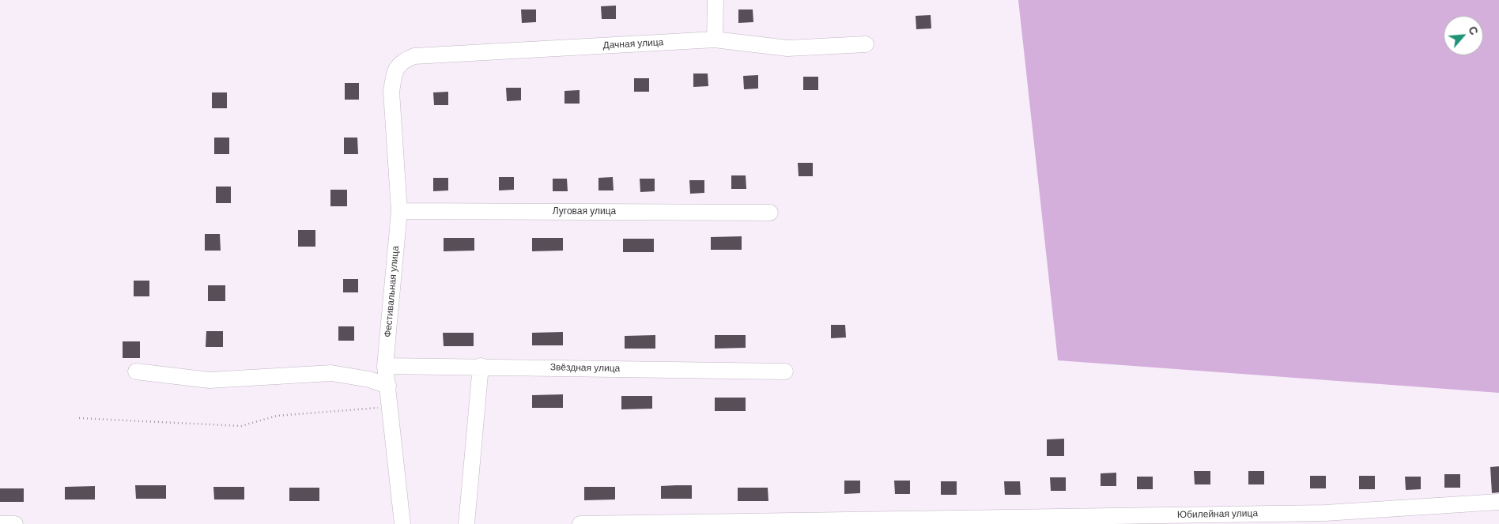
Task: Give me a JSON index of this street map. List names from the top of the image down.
{
  "streets": {
    "street": [
      "Дачная улица",
      "Луговая улица",
      "Фестивальная улица",
      "Звёздная улица",
      "Юбилейная улица"
    ]
  },
  "crossings": [
    ["Дачная улица", "Фестивальная улица"],
    ["Луговая улица", "Фестивальная улица"],
    ["Фестивальная улица", "Звёздная улица"]
  ],
  "north": "top right"
}
